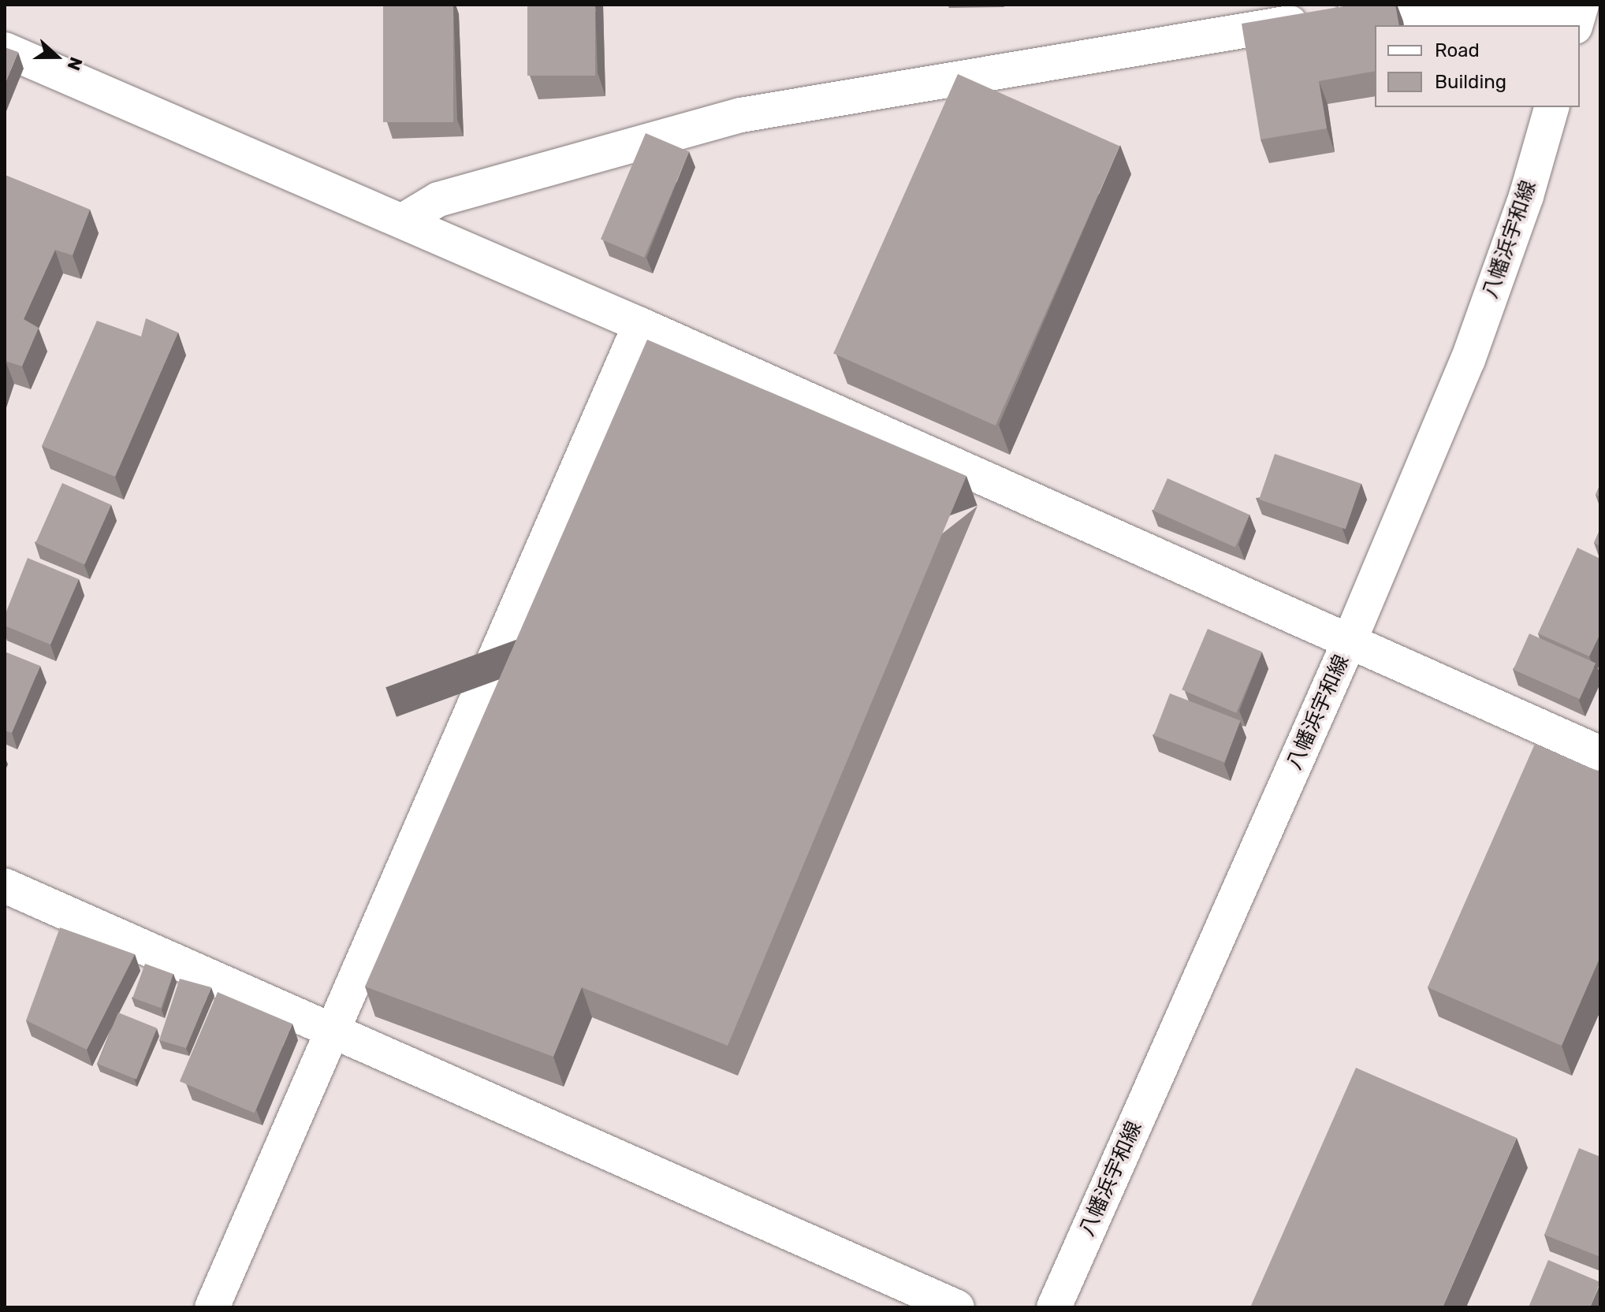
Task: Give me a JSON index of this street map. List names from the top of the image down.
{
  "streets": {
    "street": ["八幡浜宇和線"]
  },
  "legend": ["Road", "Building"],
  "north": "right"
}
